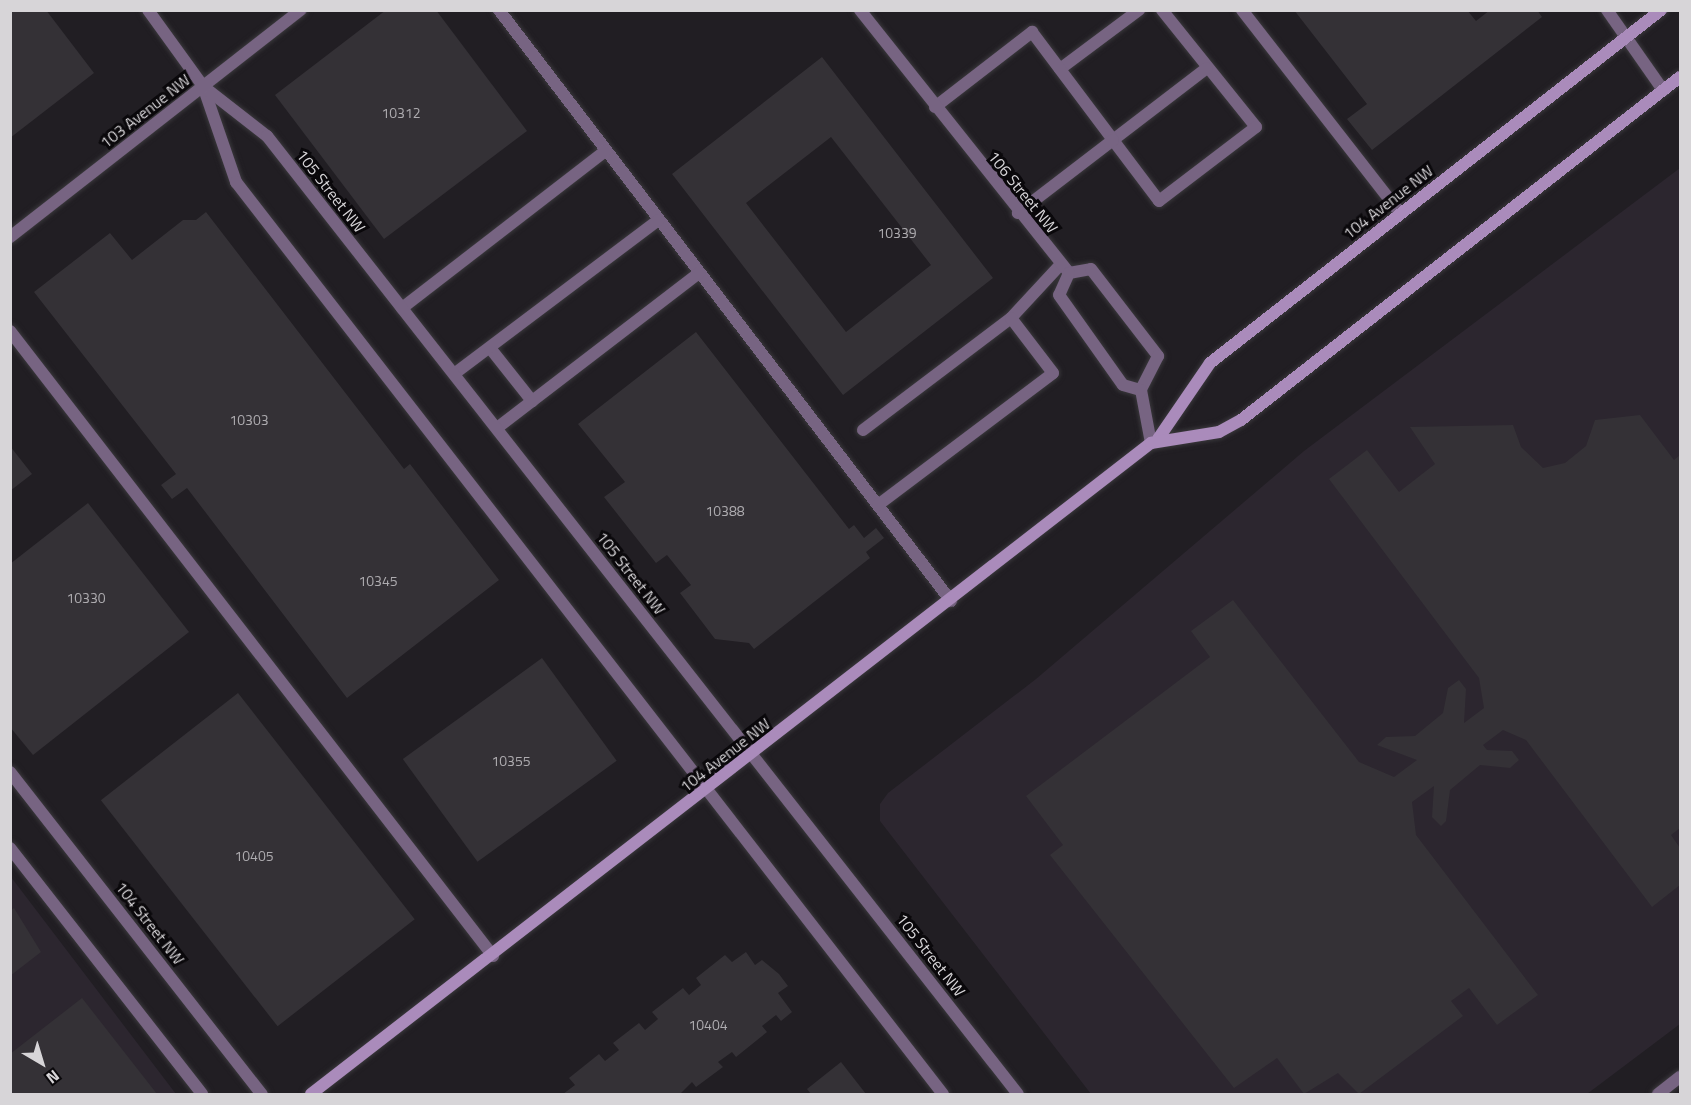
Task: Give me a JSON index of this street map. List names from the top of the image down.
{
  "streets": {
    "main road": ["104 Avenue NW"],
    "street": [
      "103 Avenue NW",
      "105 Street NW",
      "106 Street NW",
      "104 Street NW"
    ]
  },
  "crossings": [
    ["103 Avenue NW", "105 Street NW"],
    ["105 Street NW", "104 Avenue NW"]
  ],
  "house_numbers": [
    "10312",
    "10339",
    "10303",
    "10388",
    "10345",
    "10330",
    "10355",
    "10405",
    "10404"
  ],
  "north": "bottom right"
}
